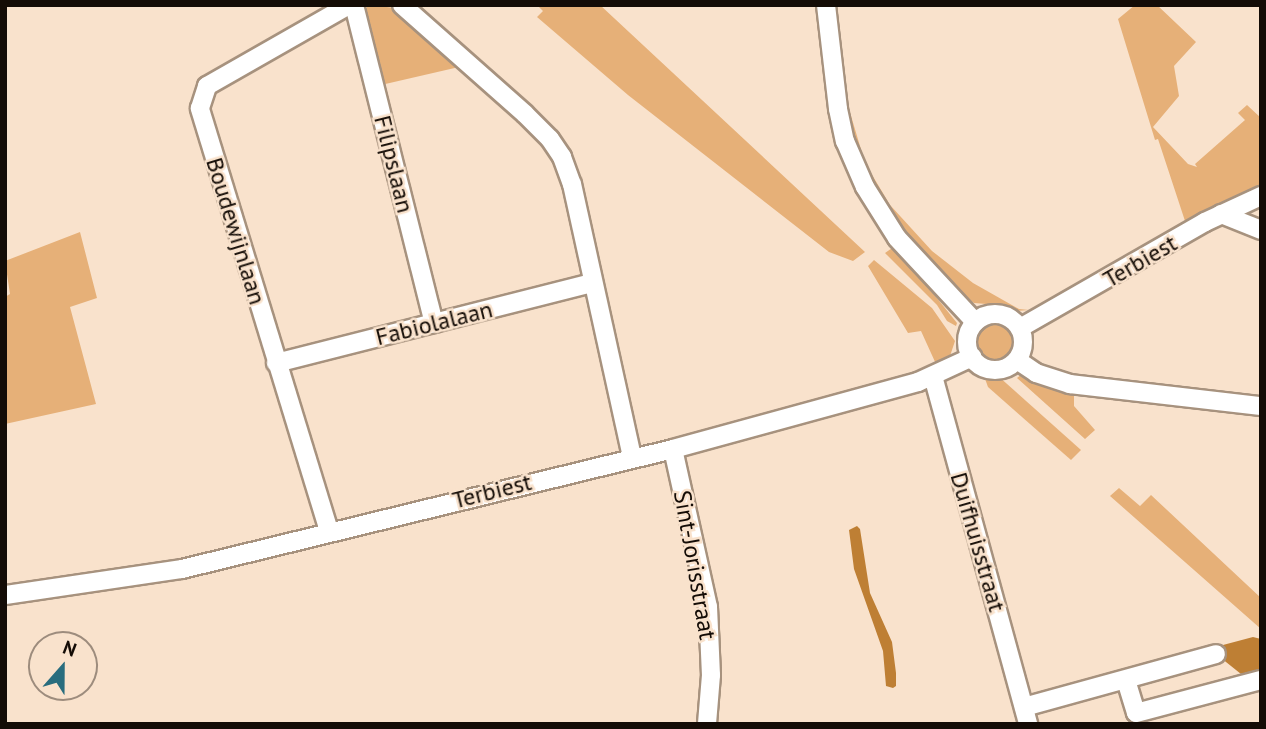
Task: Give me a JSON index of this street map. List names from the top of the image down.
{
  "streets": {
    "street": [
      "Filipslaan",
      "Boudewijnlaan",
      "Terbiest",
      "Fabiolalaan",
      "Duifhuisstraat",
      "Sint-Jorisstraat"
    ]
  },
  "crossings": [
    ["Filipslaan", "Boudewijnlaan"],
    ["Filipslaan", "Fabiolalaan"],
    ["Boudewijnlaan", "Terbiest"],
    ["Boudewijnlaan", "Fabiolalaan"],
    ["Terbiest", "Duifhuisstraat"],
    ["Terbiest", "Sint-Jorisstraat"]
  ],
  "north": "top"
}
